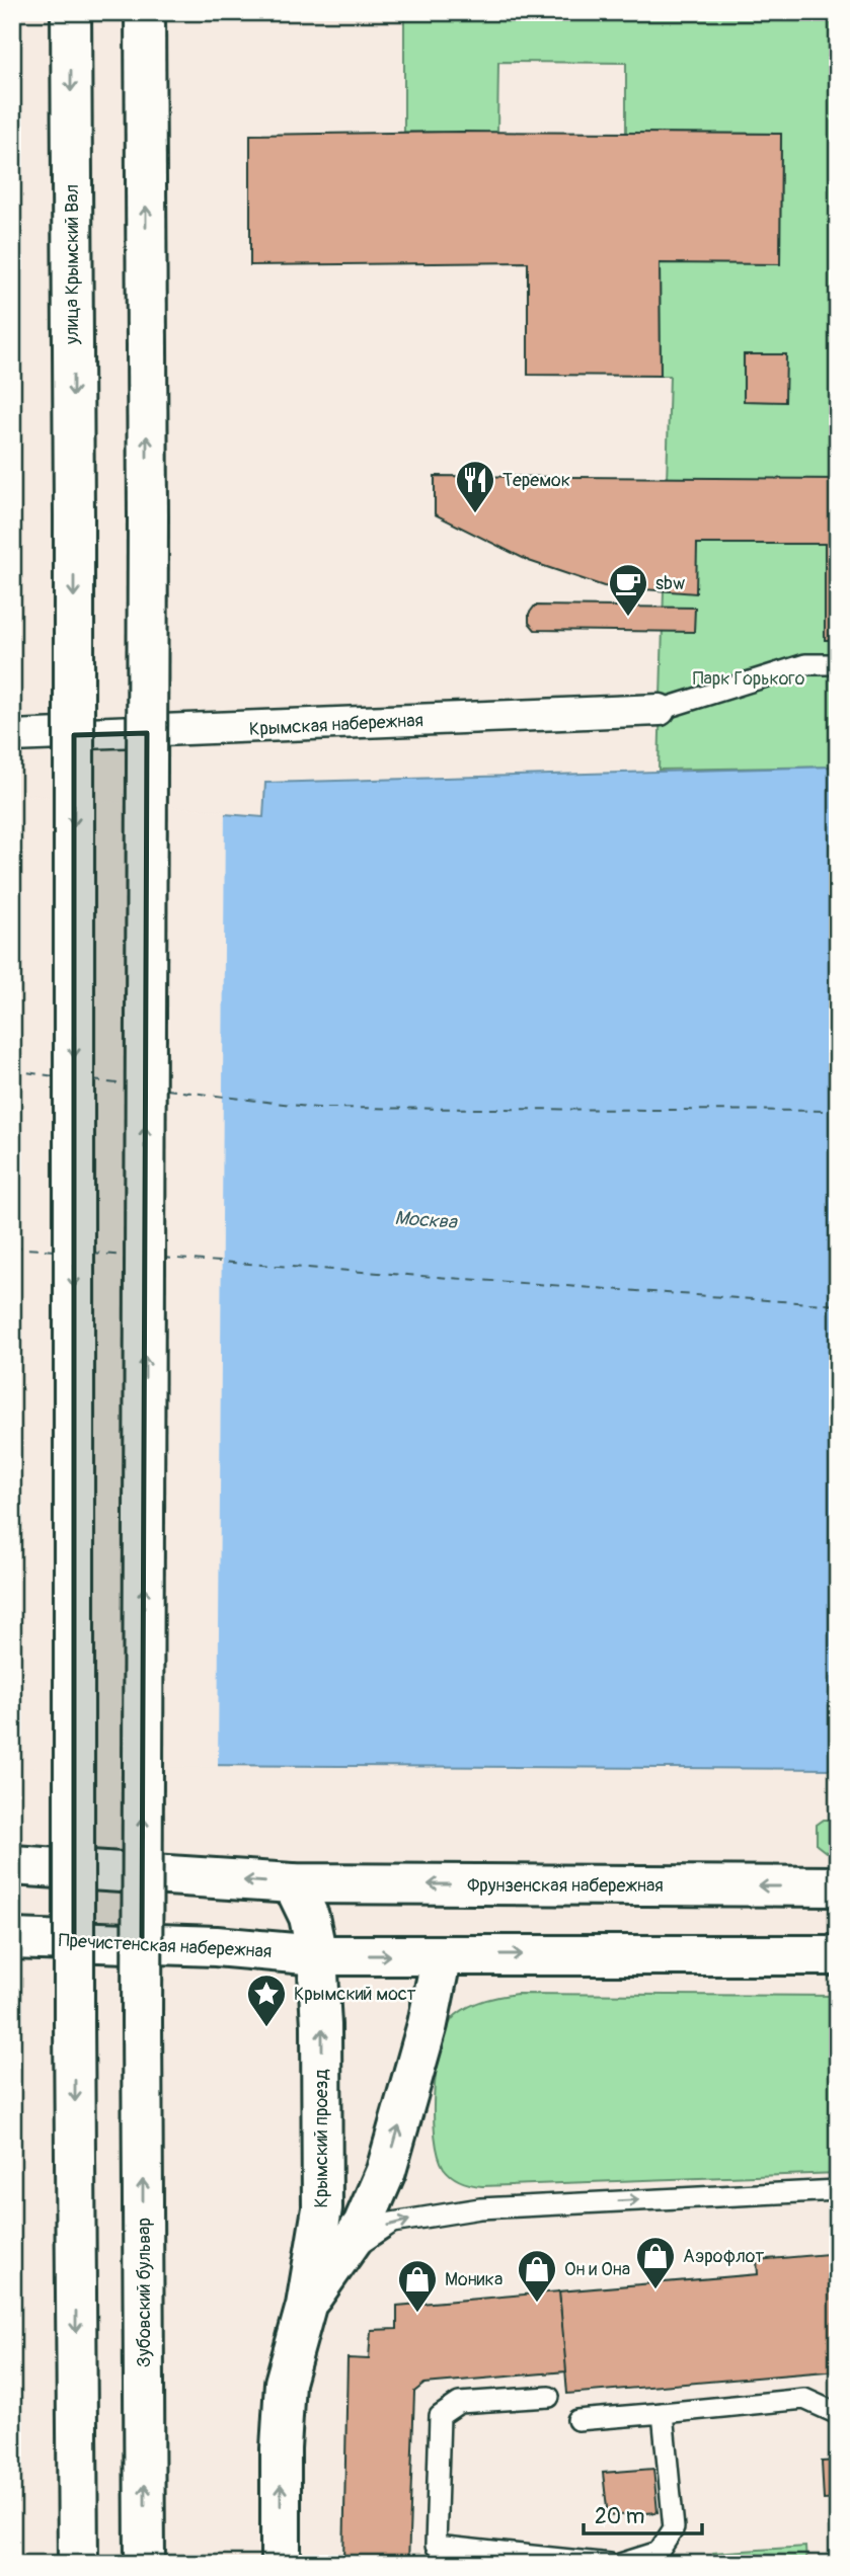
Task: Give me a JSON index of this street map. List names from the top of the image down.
{
  "streets": {
    "main road": [
      "улица Крымский Вал",
      "Фрунзенская набережная",
      "Пречистенская набережная",
      "Крымский проезд",
      "Зубовский бульвар"
    ],
    "street": ["Крымская набережная"]
  },
  "crossings": [
    ["Фрунзенская набережная", "Крымский проезд"],
    ["Пречистенская набережная", "Крымский проезд"]
  ],
  "one_way": ["улица Крымский Вал", "Зубовский бульвар"],
  "water": ["Москва"],
  "parks": ["Парк Горького"],
  "places": {
    "restaurant": ["Теремок"],
    "cafe": ["sbw"],
    "place": ["Крымский мост"],
    "shop": ["Аэрофлот", "Он и Она", "Моника"]
  },
  "scale_bar": "20 m"
}
